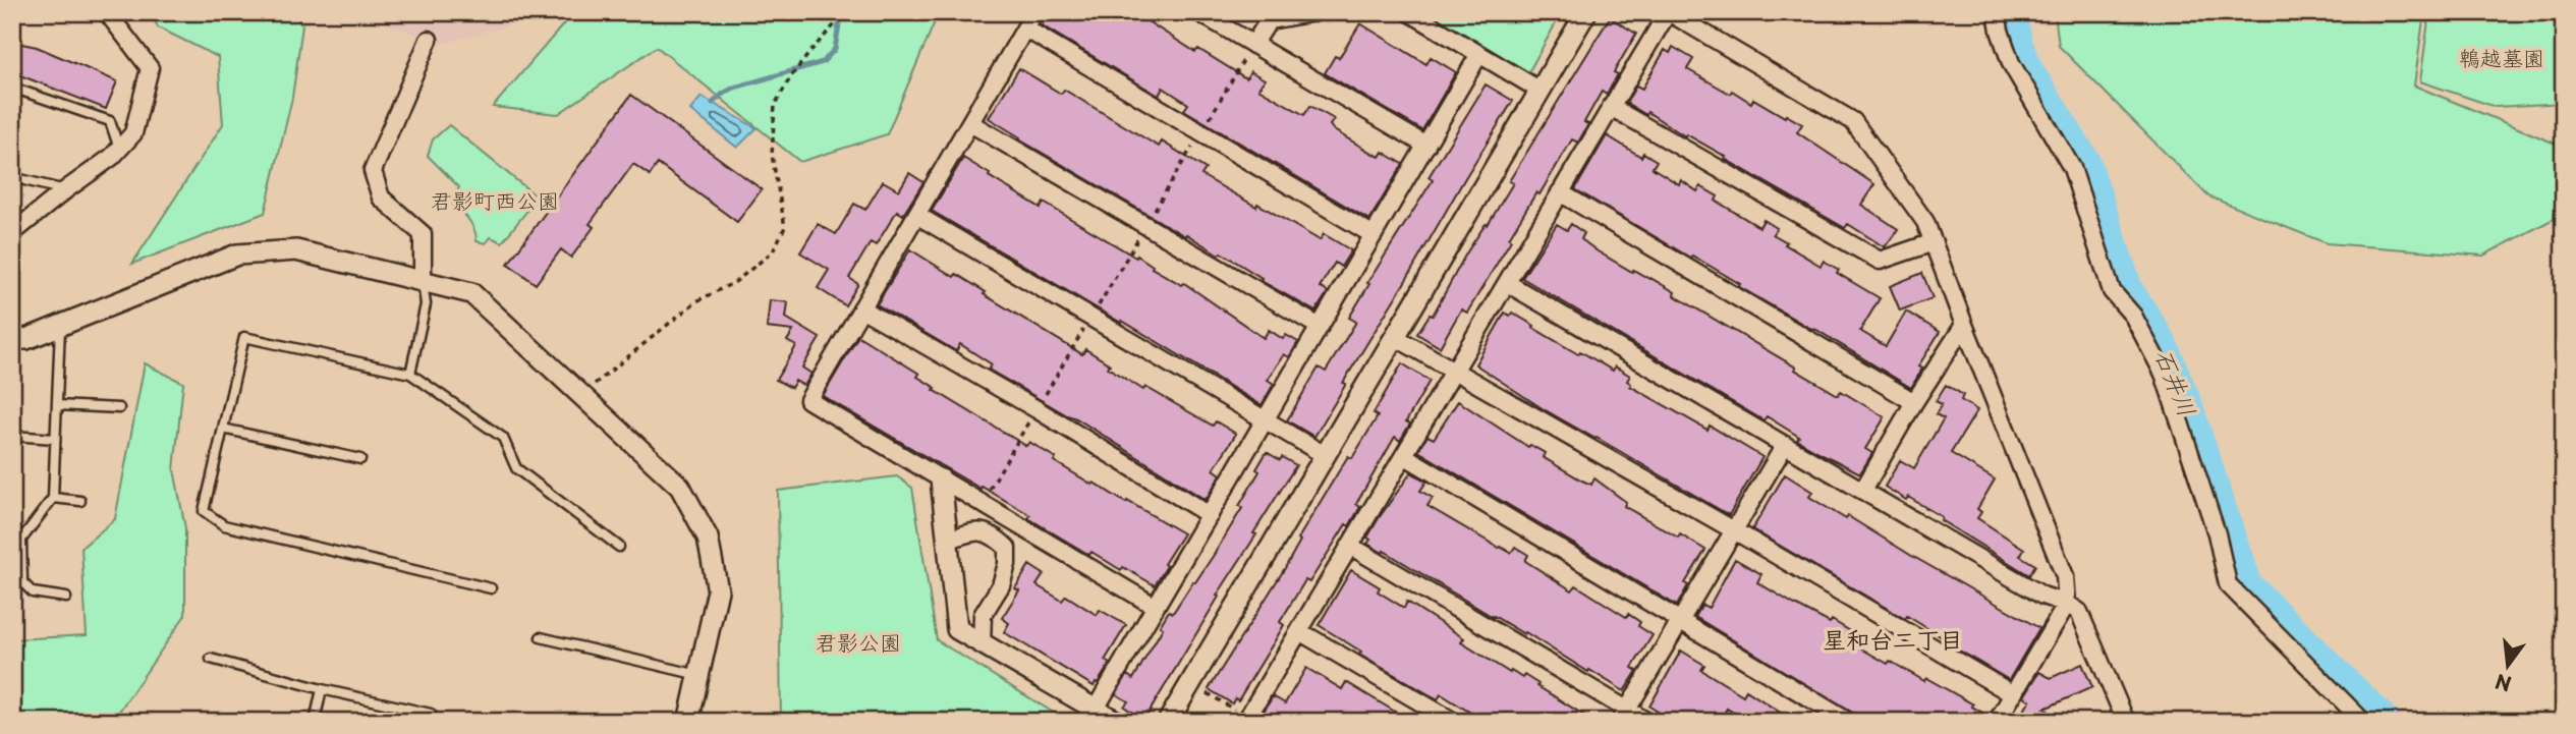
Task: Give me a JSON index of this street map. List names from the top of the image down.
{
  "districts": ["星和台二丁目"],
  "water": ["石井川"],
  "parks": ["鵯越墓園", "君影町西公園", "君影公園"],
  "north": "bottom"
}
